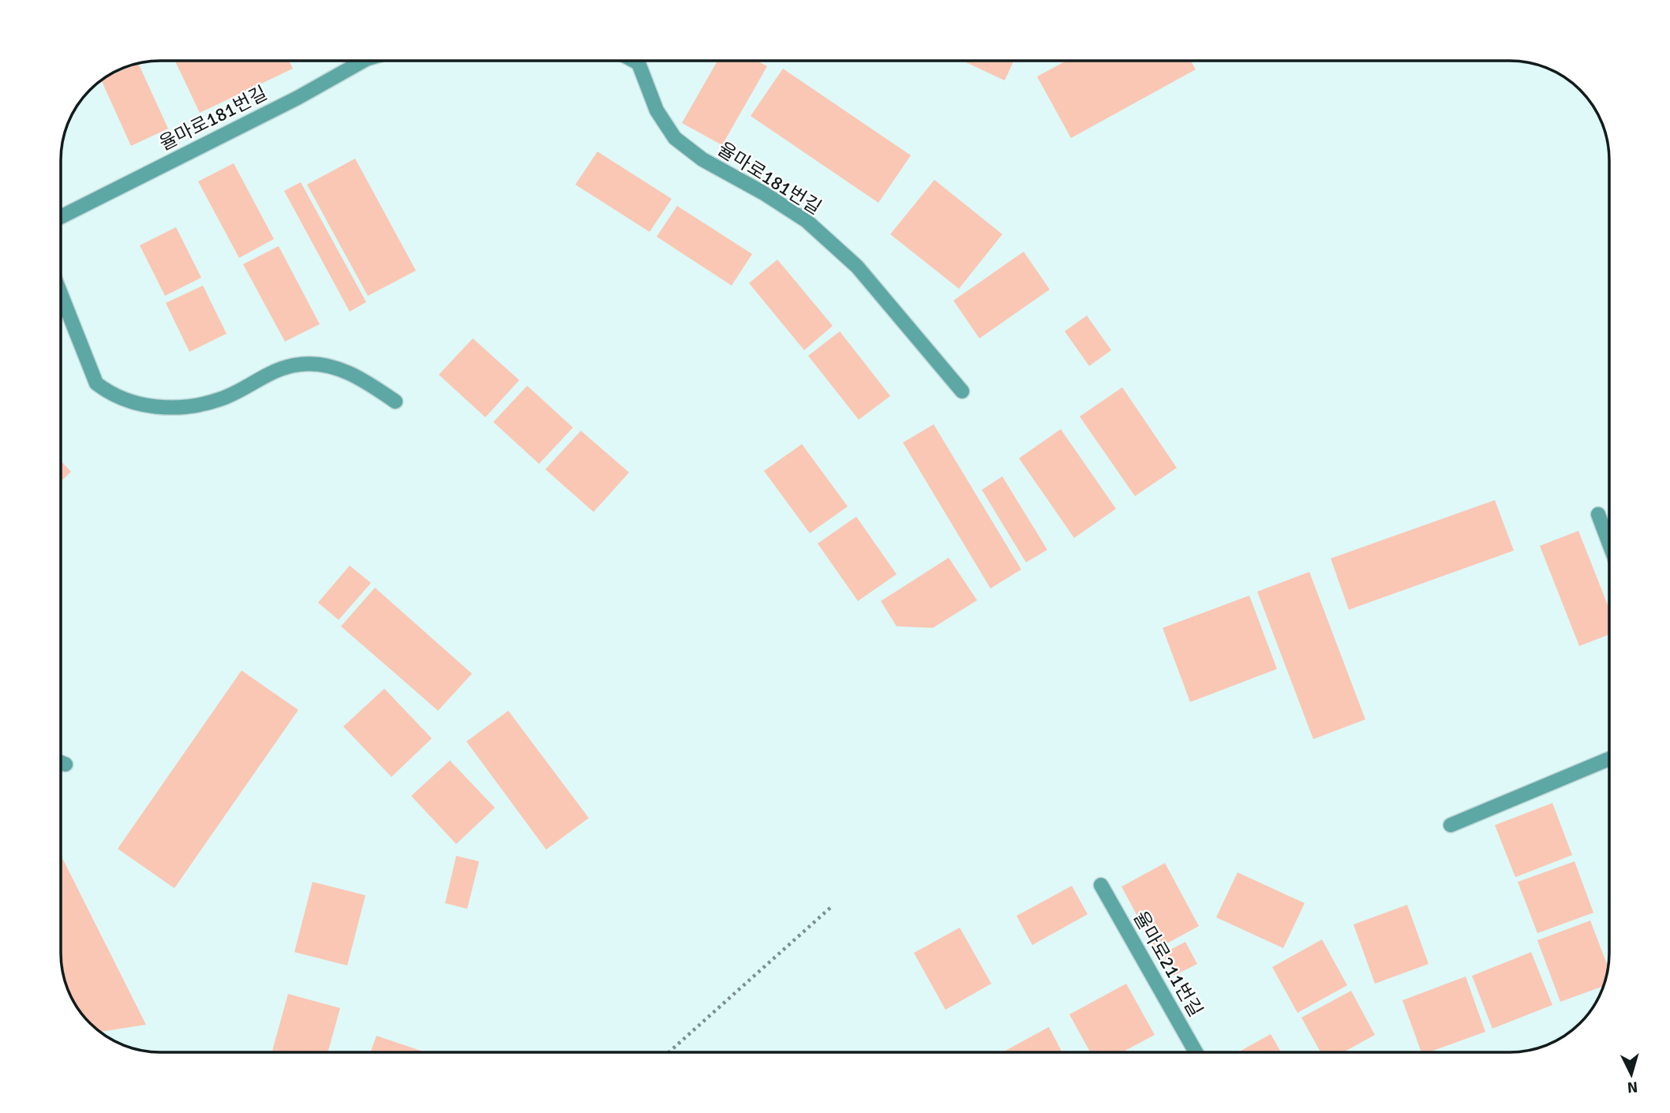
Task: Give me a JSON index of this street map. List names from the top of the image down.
{
  "streets": {
    "lane": ["율마로181번길", "율마로211번길"]
  },
  "north": "bottom"
}
